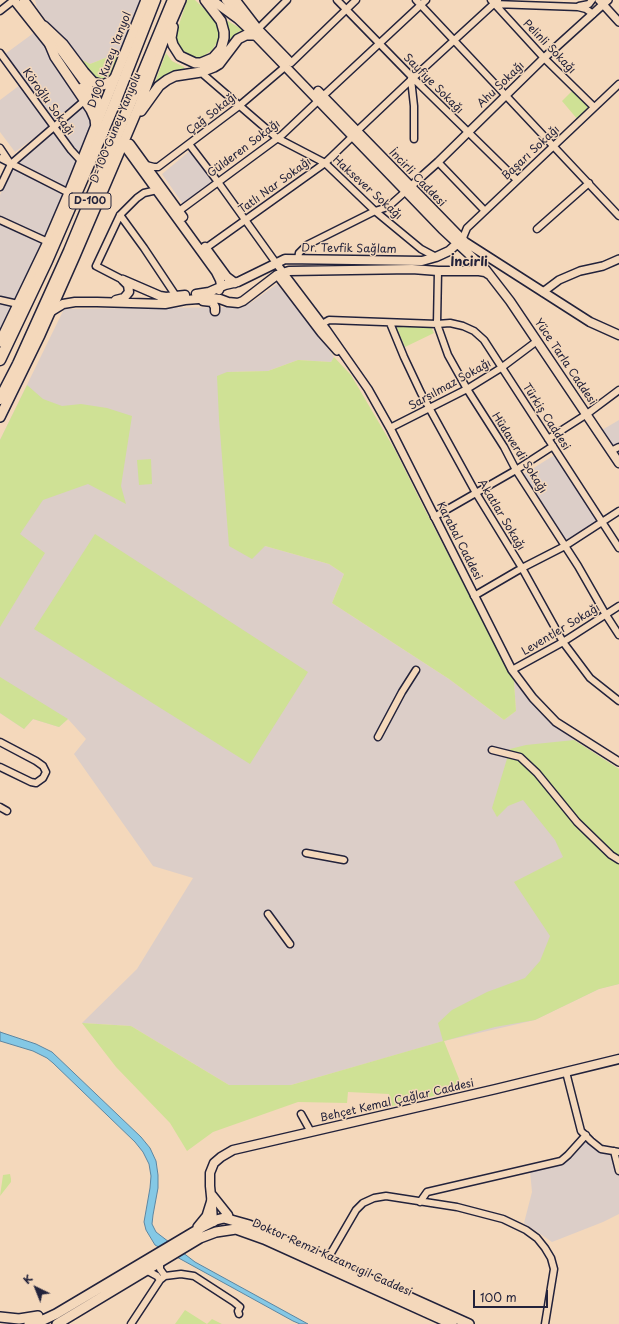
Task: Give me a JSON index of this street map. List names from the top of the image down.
{
  "streets": {
    "highway": ["D-100"],
    "main road": [
      "D100 Kuzey Yanyol",
      "D-100 Güney Yanyolu",
      "İncirli Caddesi",
      "Dr. Tevfik Sağlam",
      "Yüce Tarla Caddesi",
      "Behçet Kemal Çağlar Caddesi",
      "Doktor Remzi Kazancıgil Caddesi"
    ],
    "street": [
      "Pelinli Sokağı",
      "Sayfiye Sokağı",
      "Ahu Sokağı",
      "Köroğlu Sokağı",
      "Çağ Sokağı",
      "Gülderen Sokağı",
      "Başarı Sokağı",
      "Tatlı Nar Sokağı",
      "Haksever Sokağı",
      "Sarsılmaz Sokağı",
      "Türkiş Caddesi",
      "Hüdaverdi Sokağı",
      "Akatlar Sokağı",
      "Karabal Caddesi",
      "Leventler Sokağı"
    ]
  },
  "crossings": [
    ["Pelinli Sokağı", "Ahu Sokağı"],
    ["Pelinli Sokağı", "Başarı Sokağı"],
    ["Pelinli Sokağı", "Tatlı Nar Sokağı"],
    ["D100 Kuzey Yanyol", "Köroğlu Sokağı"],
    ["Sayfiye Sokağı", "Ahu Sokağı"],
    ["Sayfiye Sokağı", "Çağ Sokağı"],
    ["Sayfiye Sokağı", "Gülderen Sokağı"],
    ["Sayfiye Sokağı", "Başarı Sokağı"],
    ["Sayfiye Sokağı", "Tatlı Nar Sokağı"],
    ["Ahu Sokağı", "İncirli Caddesi"],
    ["Çağ Sokağı", "İncirli Caddesi"],
    ["Çağ Sokağı", "Haksever Sokağı"],
    ["D-100 Güney Yanyolu", "D-100"],
    ["Gülderen Sokağı", "İncirli Caddesi"],
    ["Gülderen Sokağı", "Haksever Sokağı"],
    ["Başarı Sokağı", "İncirli Caddesi"],
    ["Başarı Sokağı", "Dr. Tevfik Sağlam"],
    ["İncirli Caddesi", "Tatlı Nar Sokağı"],
    ["İncirli Caddesi", "Dr. Tevfik Sağlam"],
    ["İncirli Caddesi", "Yüce Tarla Caddesi"],
    ["Tatlı Nar Sokağı", "Haksever Sokağı"],
    ["Haksever Sokağı", "Dr. Tevfik Sağlam"],
    ["Dr. Tevfik Sağlam", "Karabal Caddesi"],
    ["Yüce Tarla Caddesi", "Sarsılmaz Sokağı"],
    ["Sarsılmaz Sokağı", "Türkiş Caddesi"],
    ["Sarsılmaz Sokağı", "Hüdaverdi Sokağı"],
    ["Sarsılmaz Sokağı", "Akatlar Sokağı"],
    ["Sarsılmaz Sokağı", "Karabal Caddesi"],
    ["Türkiş Caddesi", "Hüdaverdi Sokağı"],
    ["Türkiş Caddesi", "Akatlar Sokağı"],
    ["Türkiş Caddesi", "Karabal Caddesi"],
    ["Hüdaverdi Sokağı", "Leventler Sokağı"],
    ["Akatlar Sokağı", "Leventler Sokağı"],
    ["Karabal Caddesi", "Leventler Sokağı"],
    ["Behçet Kemal Çağlar Caddesi", "Doktor Remzi Kazancıgil Caddesi"]
  ],
  "districts": ["İncirli"],
  "scale_bar": "100 m",
  "north": "top left"
}
